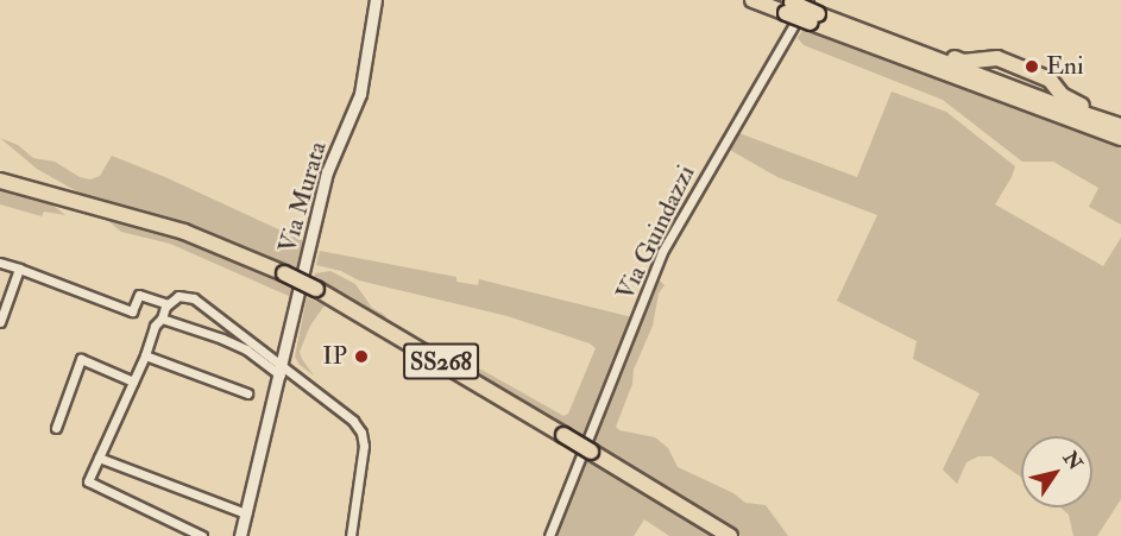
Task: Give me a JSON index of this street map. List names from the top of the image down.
{
  "streets": {
    "highway": ["SS268"],
    "street": ["Via Murata", "Via Guindazzi"]
  },
  "places": ["Eni", "IP"],
  "north": "top right"
}
